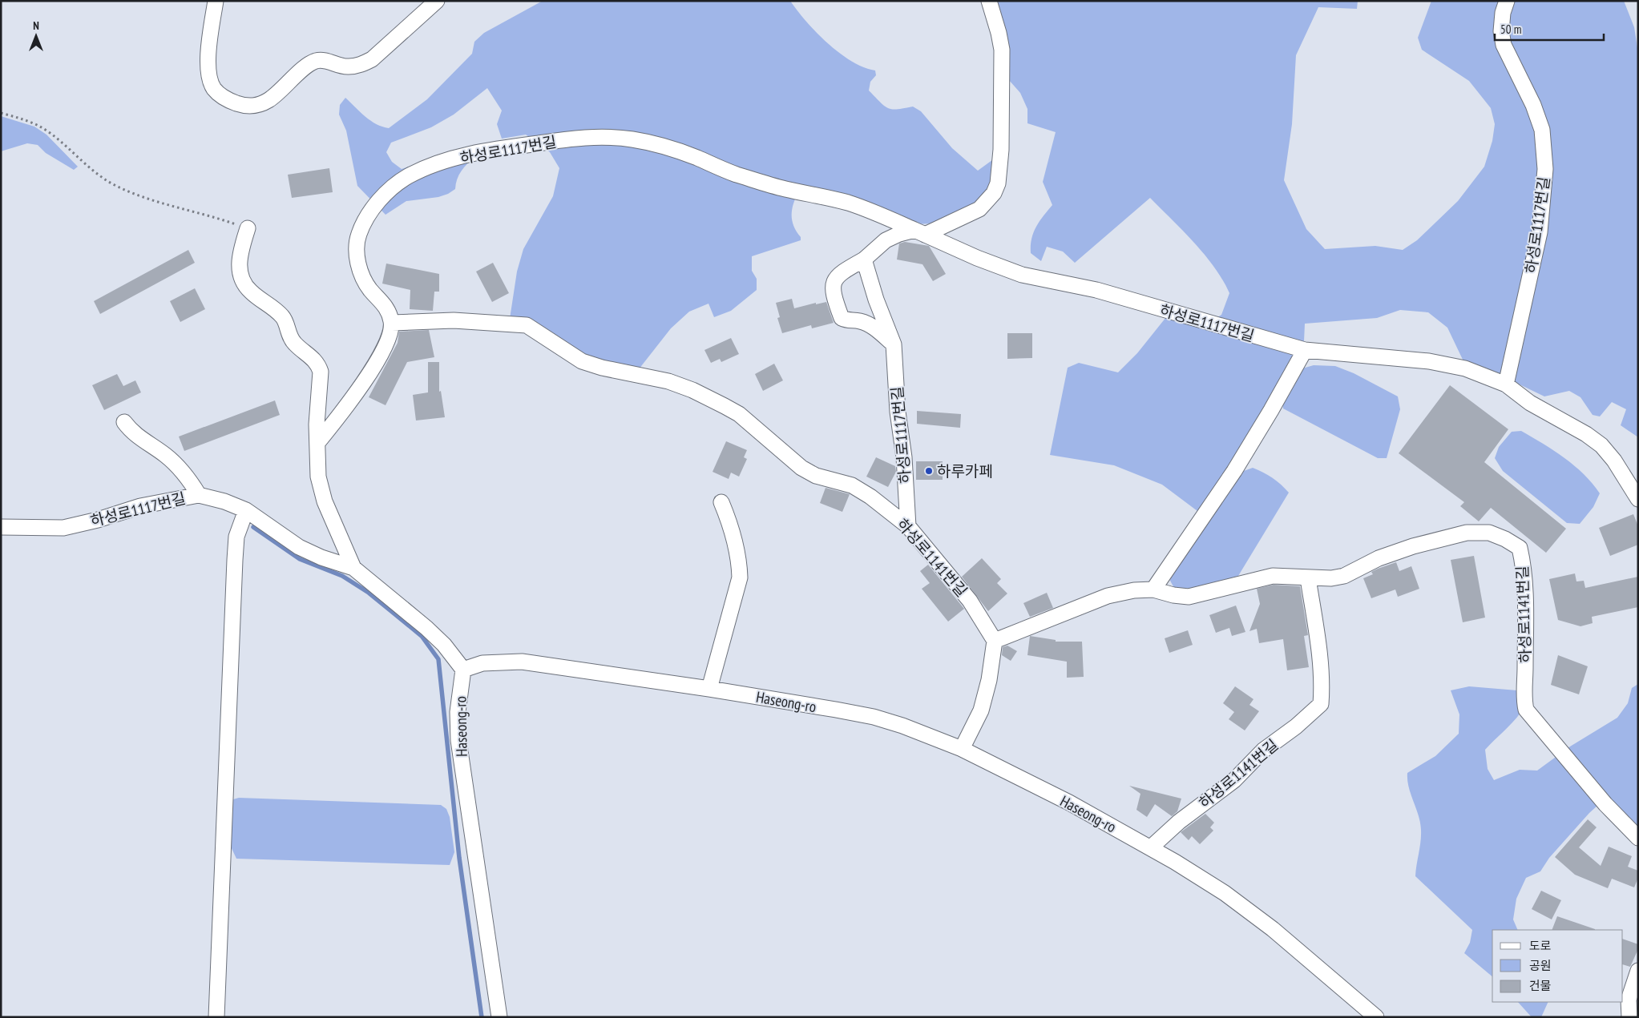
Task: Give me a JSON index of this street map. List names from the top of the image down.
{
  "streets": {
    "street": ["하성로1117번길", "하성로1141번길", "Haseong-ro"]
  },
  "crossings": [
    ["하성로1117번길", "하성로1141번길"],
    ["하성로1117번길", "Haseong-ro"],
    ["하성로1141번길", "Haseong-ro"]
  ],
  "places": ["하루카페"],
  "legend": ["도로", "공원", "건물"],
  "scale_bar": "50 m",
  "north": "top"
}
